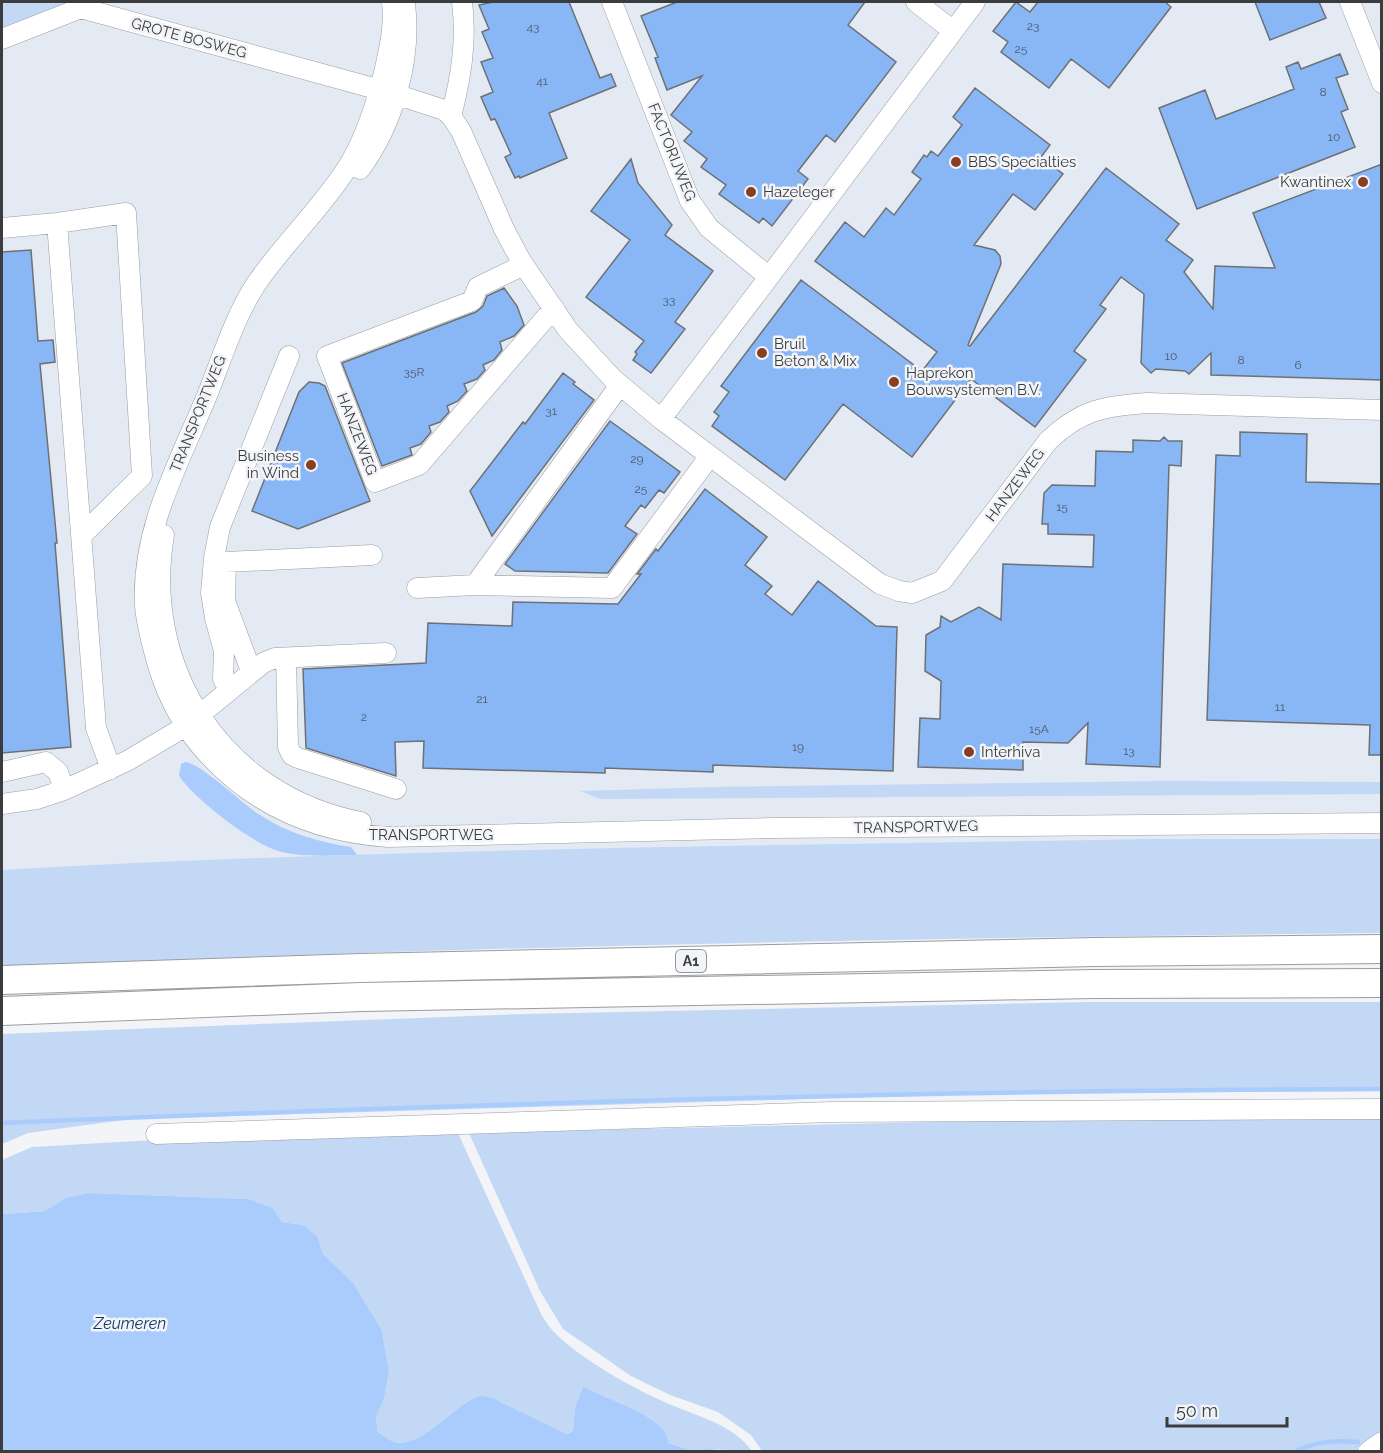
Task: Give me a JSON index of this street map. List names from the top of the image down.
{
  "streets": {
    "highway": ["A1"],
    "street": [
      "GROTE BOSWEG",
      "FACTORIJWEG",
      "TRANSPORTWEG",
      "HANZEWEG"
    ]
  },
  "crossings": [
    ["GROTE BOSWEG", "TRANSPORTWEG"]
  ],
  "water": ["Zeumeren"],
  "places": [
    "BBS Specialties",
    "Kwantinex",
    "Hazeleger",
    "Bruil Beton & Mix",
    "Haprekon Bouwsystemen B.V.",
    "Business in Wind",
    "Interhiva"
  ],
  "house_numbers": [
    "23",
    "43",
    "25",
    "41",
    "8",
    "10",
    "33",
    "10",
    "8",
    "6",
    "35R",
    "31",
    "29",
    "25",
    "15",
    "21",
    "11",
    "2",
    "15A",
    "19",
    "13"
  ],
  "scale_bar": "50 m"
}
